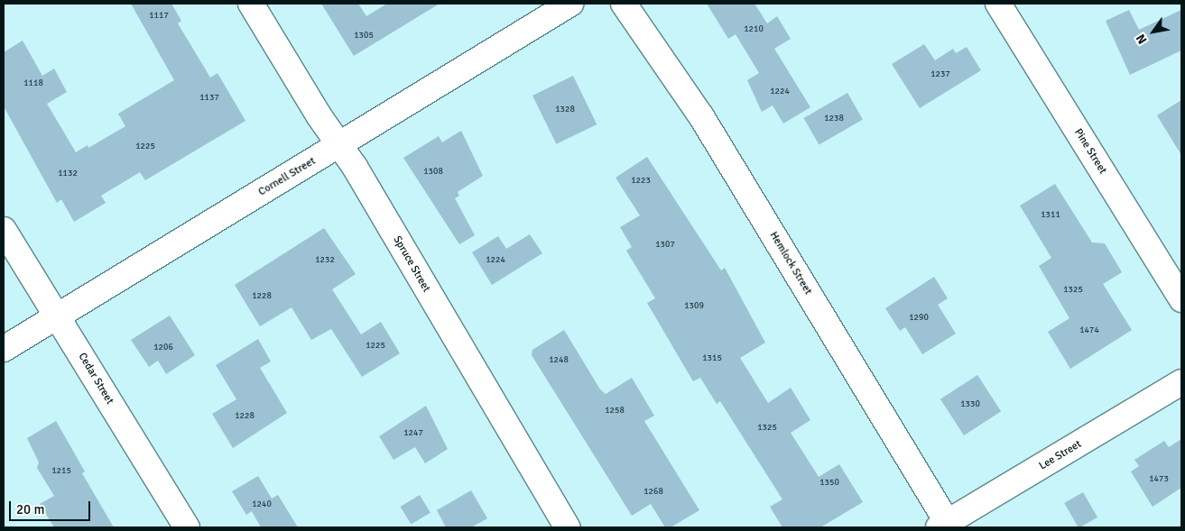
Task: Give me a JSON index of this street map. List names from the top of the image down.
{
  "streets": {
    "street": [
      "Pine Street",
      "Cornell Street",
      "Hemlock Street",
      "Spruce Street",
      "Cedar Street",
      "Lee Street"
    ]
  },
  "crossings": [
    ["Cornell Street", "Spruce Street"],
    ["Cornell Street", "Cedar Street"],
    ["Hemlock Street", "Lee Street"]
  ],
  "house_numbers": [
    "1117",
    "1210",
    "1305",
    "1237",
    "1118",
    "1224",
    "1137",
    "1328",
    "1238",
    "1225",
    "1308",
    "1132",
    "1223",
    "1311",
    "1307",
    "1232",
    "1224",
    "1325",
    "1228",
    "1309",
    "1290",
    "1474",
    "1225",
    "1206",
    "1315",
    "1248",
    "1330",
    "1258",
    "1228",
    "1325",
    "1247",
    "1215",
    "1473",
    "1350",
    "1268",
    "1240"
  ],
  "scale_bar": "20 m",
  "north": "bottom left"
}
